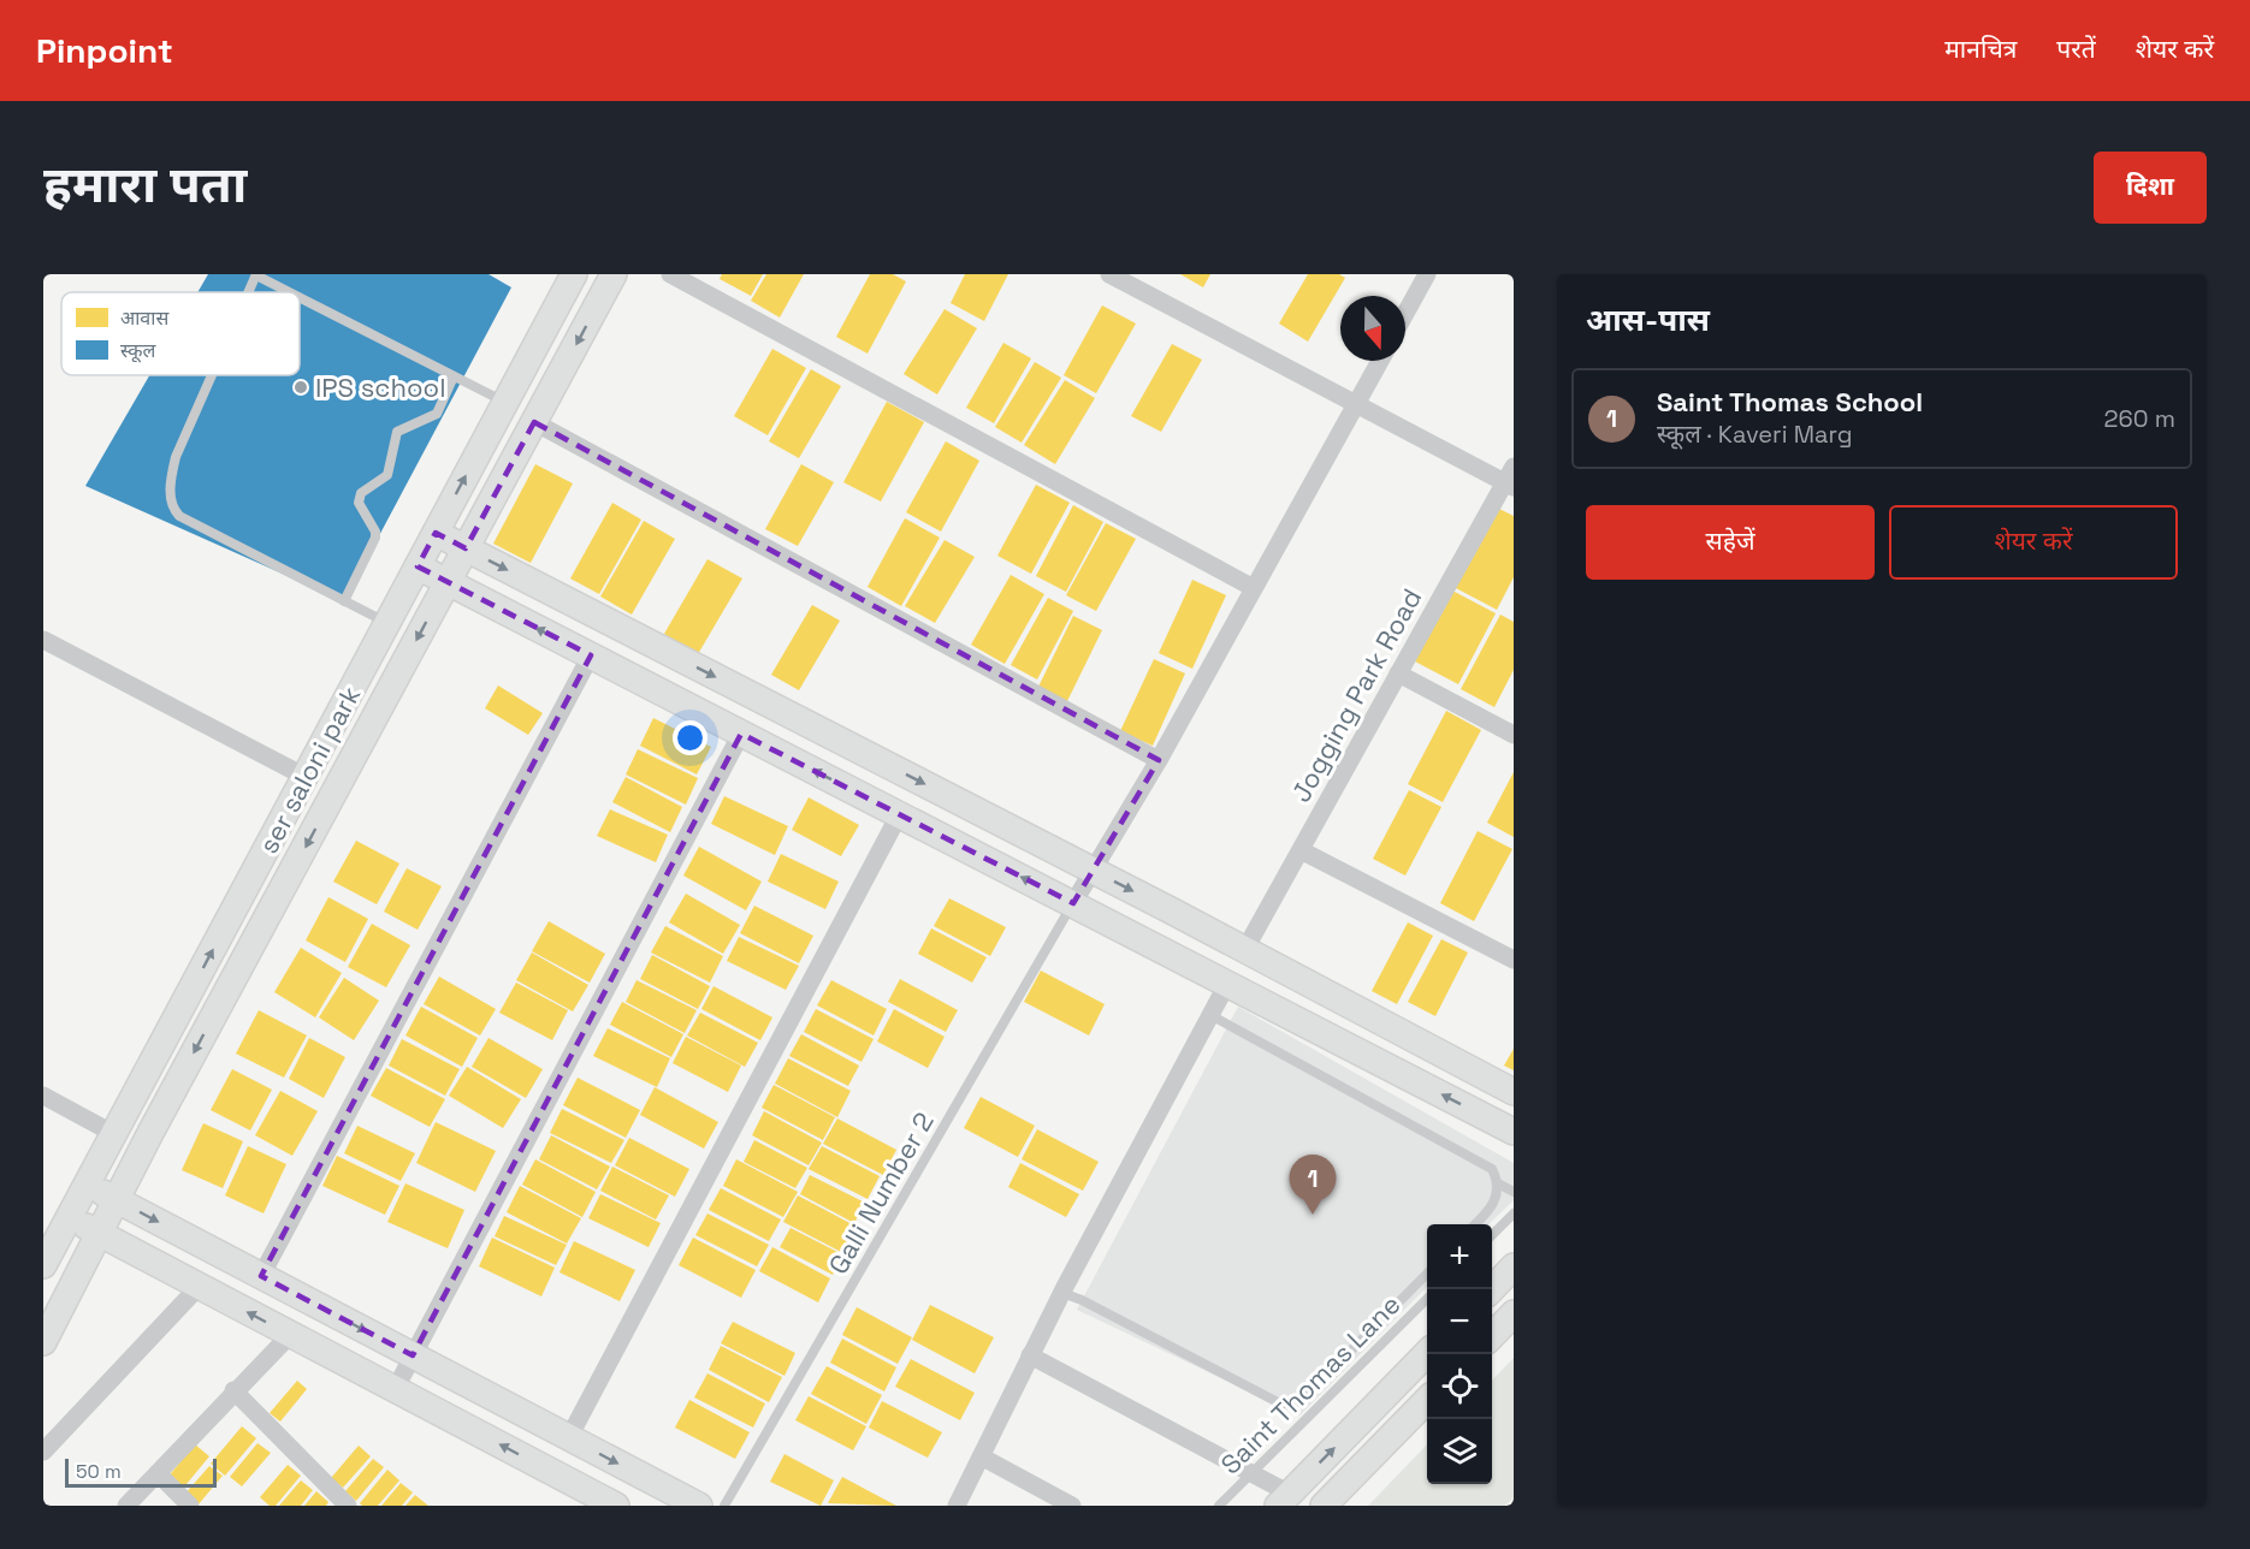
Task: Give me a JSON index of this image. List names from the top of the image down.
{
  "streets": {
    "street": ["Jogging Park Road", "ser saloni park"],
    "lane": ["Galli Number 2", "Saint Thomas Lane"]
  },
  "places": ["IPS school"],
  "legend": ["आवास", "स्कूल"],
  "scale_bar": "50 m",
  "north": "bottom",
  "page": {
    "header": "Pinpoint",
    "nav": ["मानचित्र", "परतें", "शेयर करें"],
    "buttons": [
      "दिशा",
      ["सहेजें", "शेयर करें"]
    ],
    "title": "हमारा पता",
    "heading": "आस-पास",
    "list": [
      {
        "mark": "1",
        "name": "Saint Thomas School",
        "note": "स्कूल · Kaveri Marg",
        "value": "260 m"
      }
    ],
    "pins": "1",
    "map_buttons": ["+", "−"],
    "scale": "50 m"
  }
}
